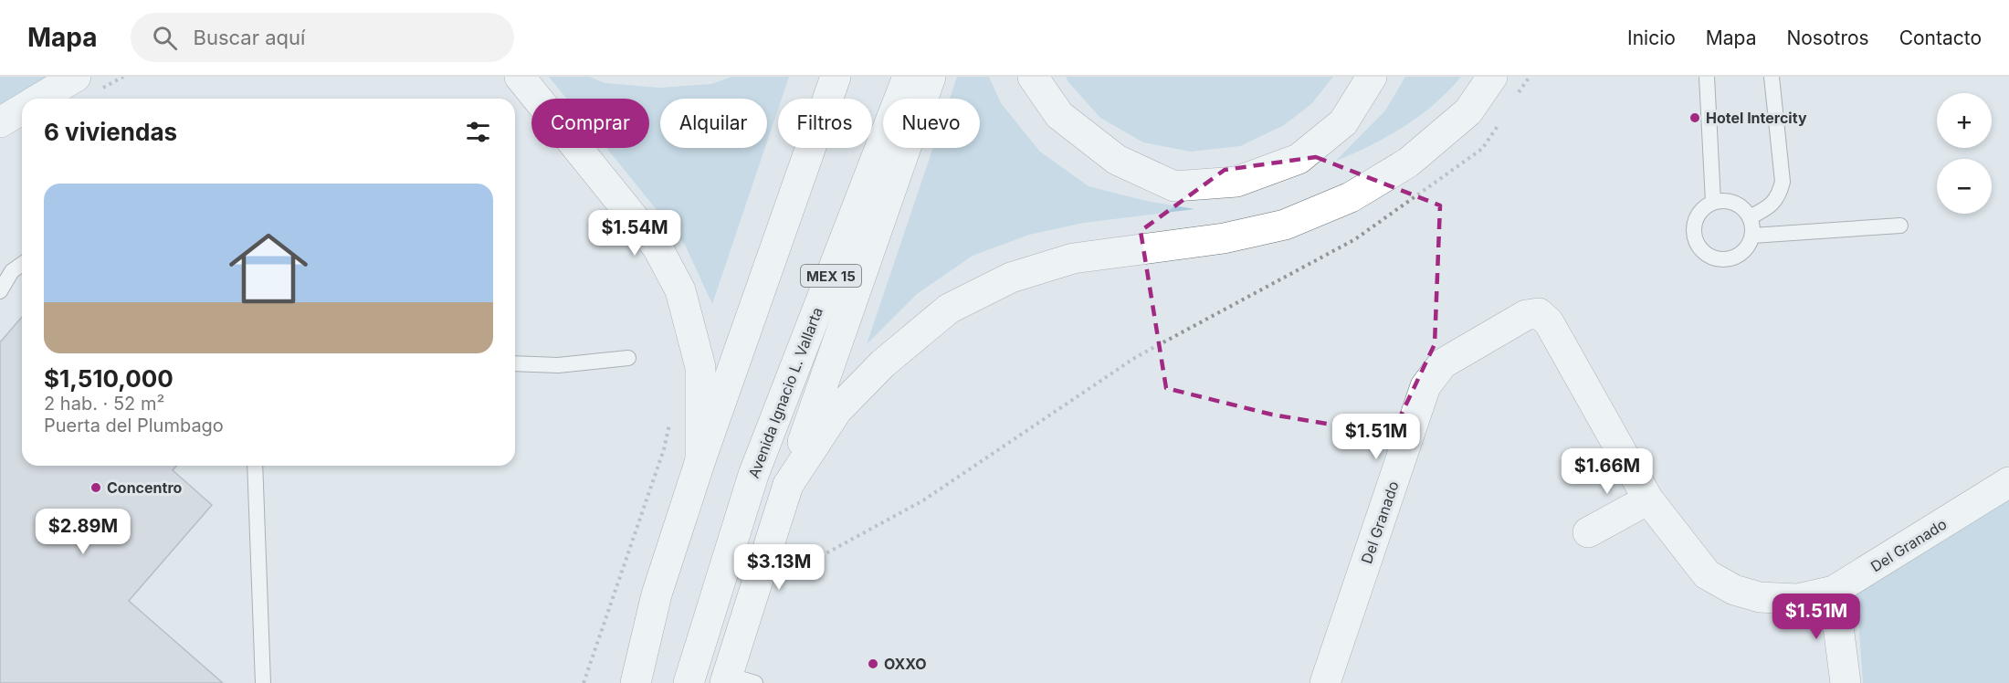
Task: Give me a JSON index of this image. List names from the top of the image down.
{
  "streets": {
    "main road": ["MEX 15", "Avenida Ignacio L. Vallarta", "Del Granado"]
  },
  "places": ["Hotel Intercity", "Concentro", "OXXO"],
  "page": {
    "header": "Mapa",
    "search": "Buscar aquí",
    "nav": [
      "Inicio",
      "Mapa",
      "Nosotros",
      "Contacto"
    ],
    "map_buttons": ["+", "−"],
    "chip": [
      "Comprar",
      "Alquilar",
      "Filtros",
      "Nuevo"
    ],
    "heading": "6 viviendas",
    "list": [
      {
        "name": "$1,510,000",
        "note": "2 hab. · 52 m² · Puerta del Plumbago"
      }
    ],
    "price": [
      "$1.54M",
      "$1.51M",
      "$1.66M",
      "$2.89M",
      "$3.13M",
      "$1.51M"
    ]
  }
}
